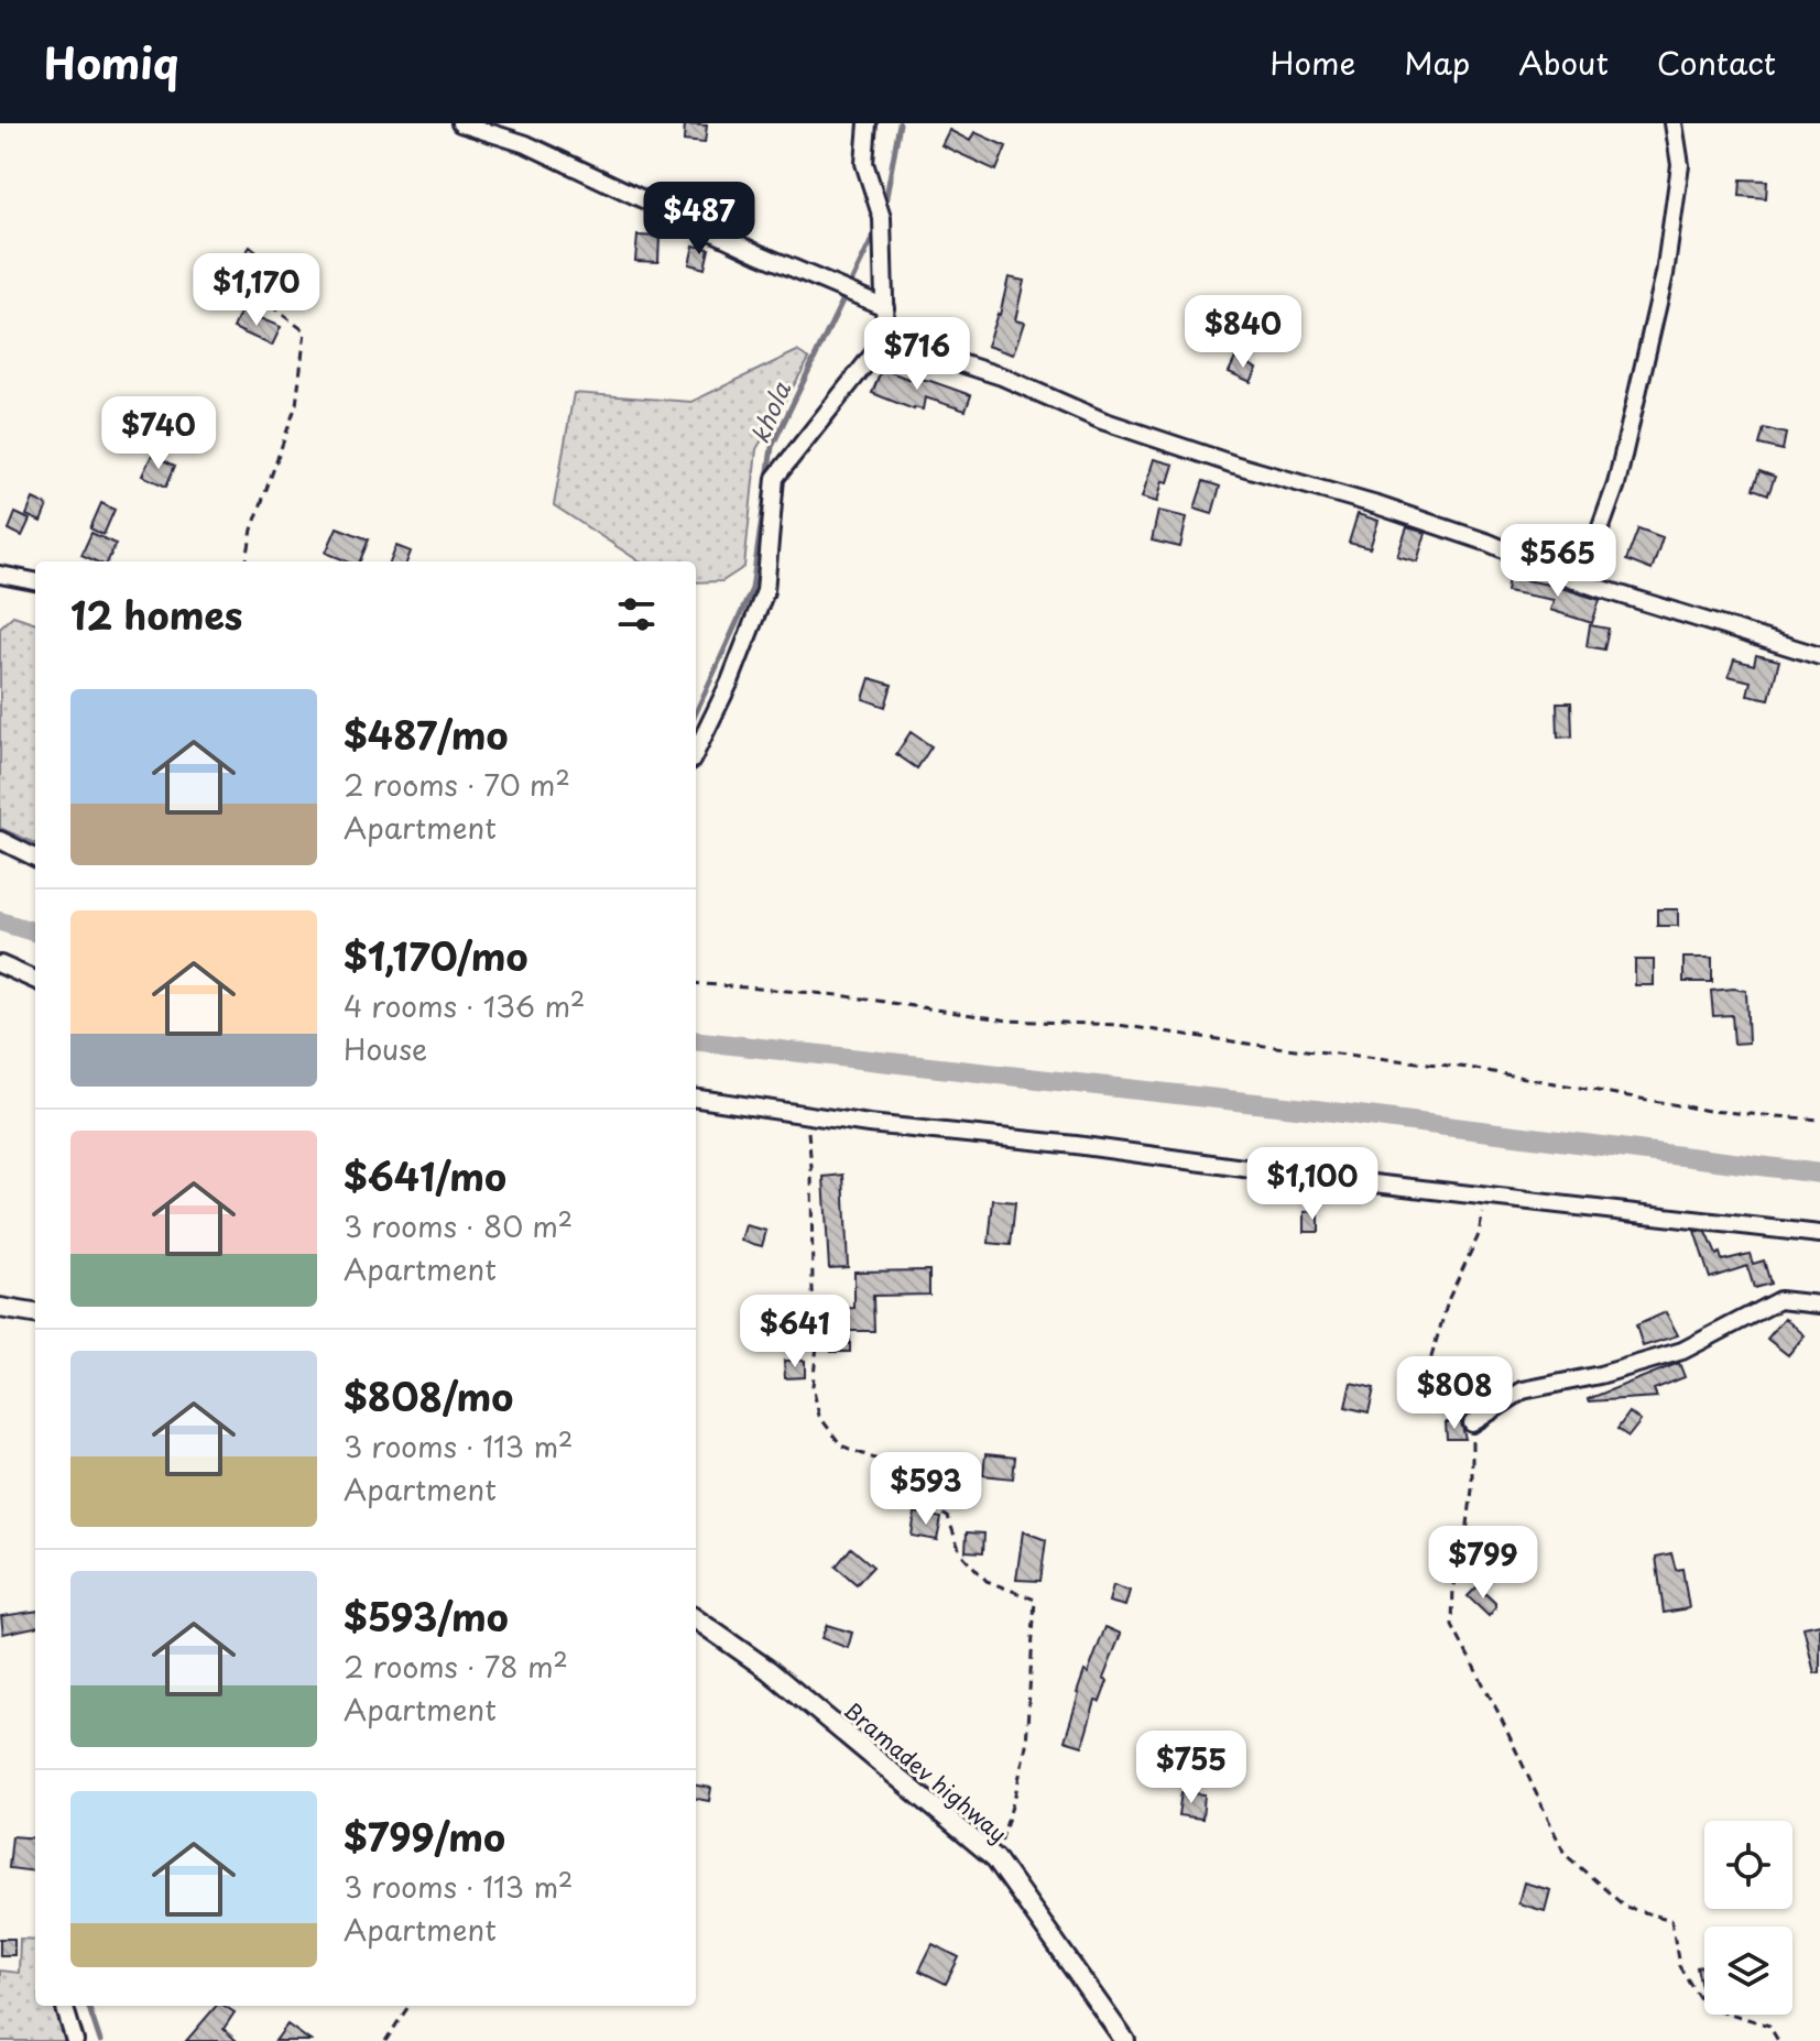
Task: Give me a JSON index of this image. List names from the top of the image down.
{
  "streets": {
    "street": ["Bramadev highway"]
  },
  "water": ["khola"],
  "page": {
    "header": "Homiq",
    "nav": [
      "Home",
      "Map",
      "About",
      "Contact"
    ],
    "price": [
      "$487",
      "$1,170",
      "$840",
      "$716",
      "$740",
      "$565",
      "$1,100",
      "$641",
      "$808",
      "$593",
      "$799",
      "$755"
    ],
    "heading": "12 homes",
    "list": [
      {
        "name": "$487/mo",
        "note": "2 rooms · 70 m² · Apartment"
      },
      {
        "name": "$1,170/mo",
        "note": "4 rooms · 136 m² · House"
      },
      {
        "name": "$641/mo",
        "note": "3 rooms · 80 m² · Apartment"
      },
      {
        "name": "$808/mo",
        "note": "3 rooms · 113 m² · Apartment"
      },
      {
        "name": "$593/mo",
        "note": "2 rooms · 78 m² · Apartment"
      },
      {
        "name": "$799/mo",
        "note": "3 rooms · 113 m² · Apartment"
      }
    ]
  }
}
